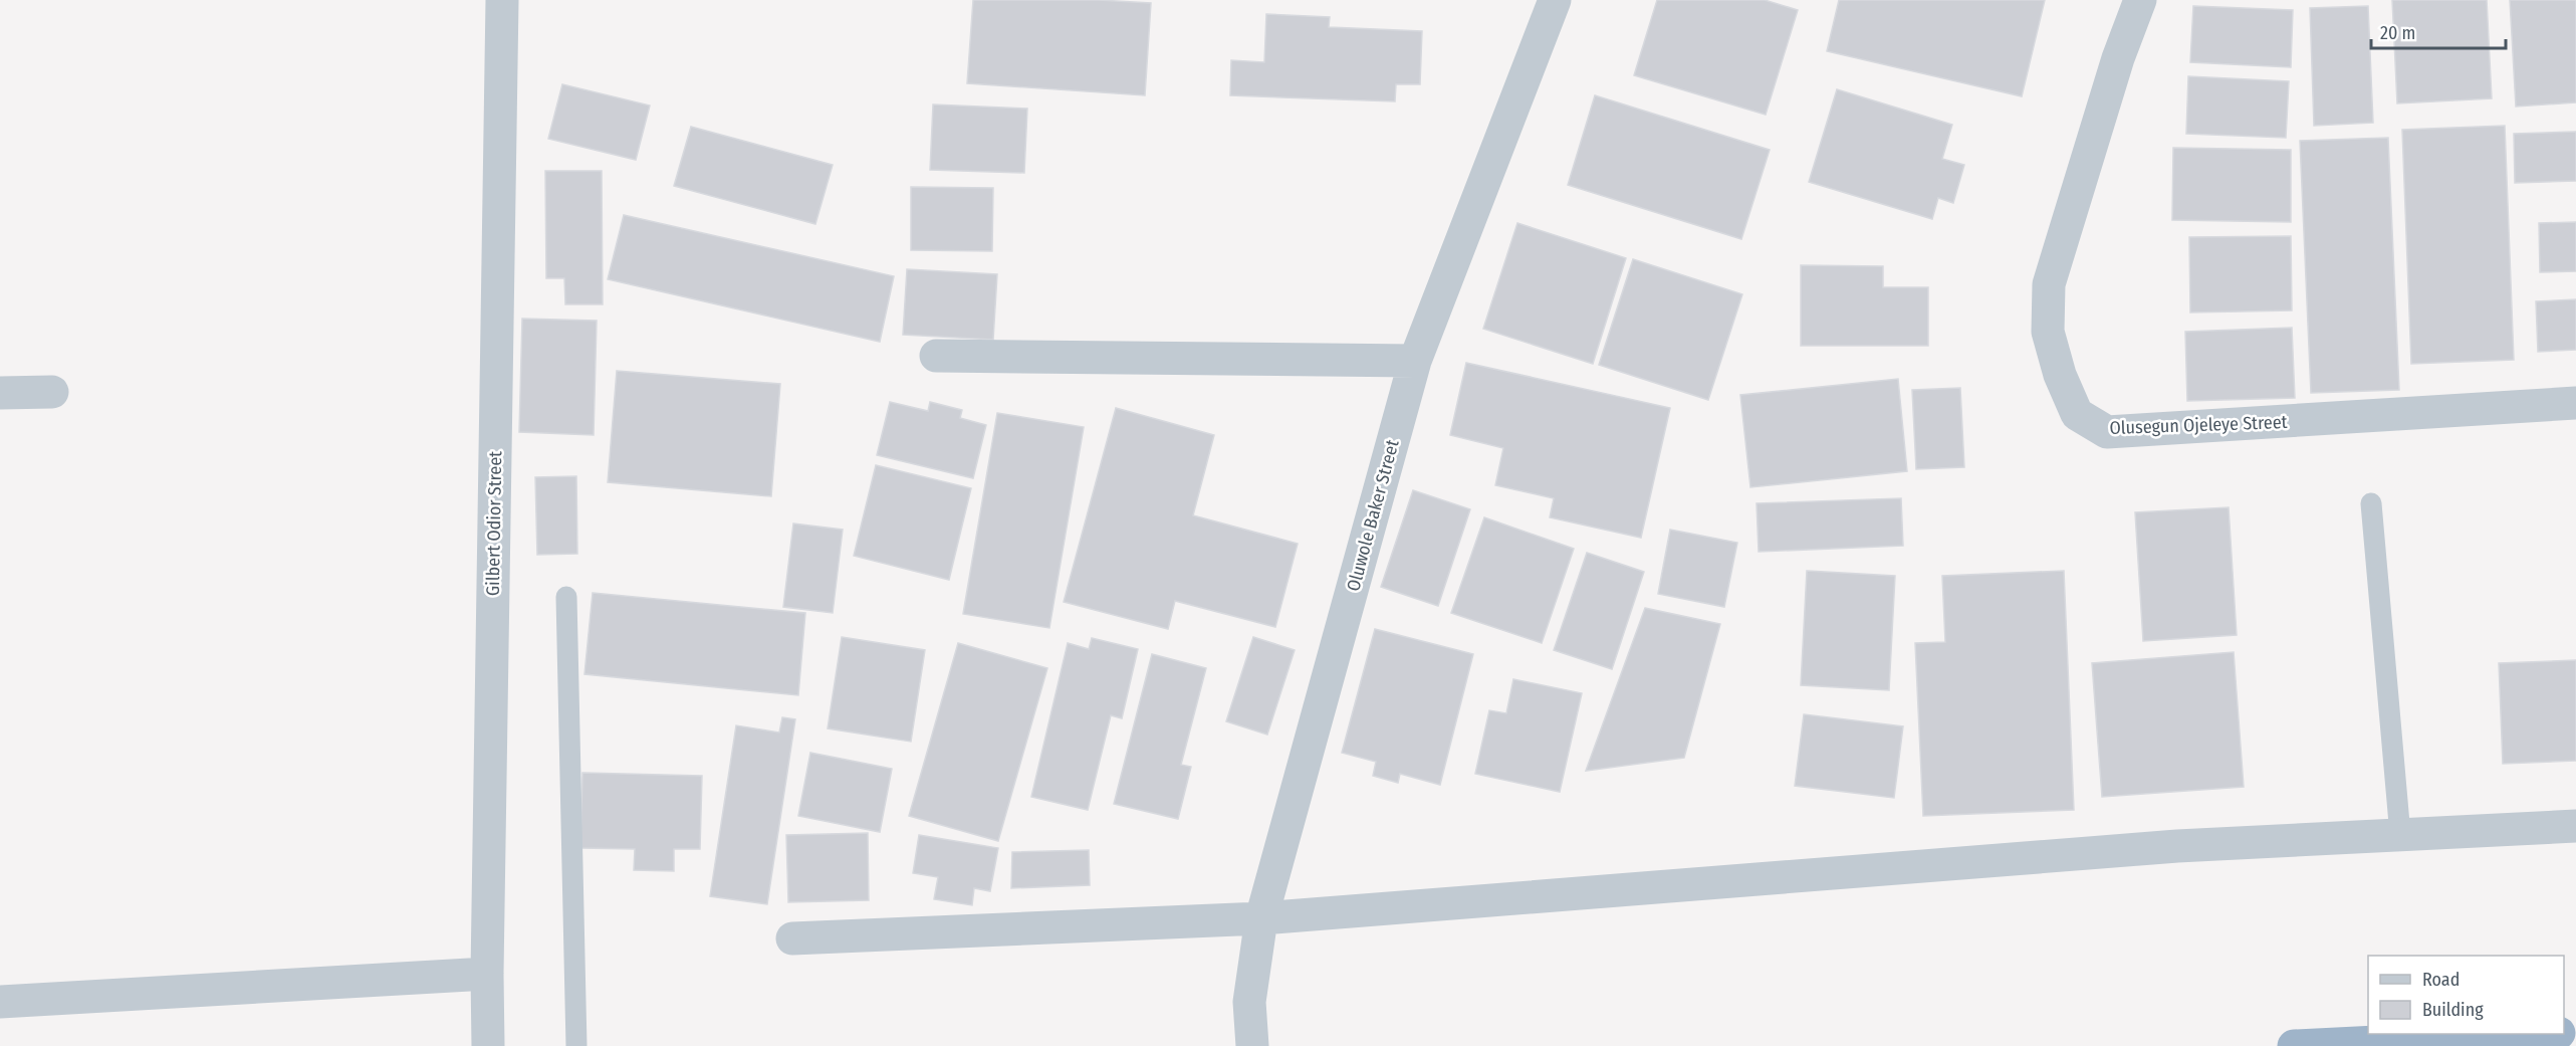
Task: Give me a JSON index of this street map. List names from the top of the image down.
{
  "streets": {
    "street": ["Olusegun Ojeleye Street", "Oluwole Baker Street", "Gilbert Odior Street"]
  },
  "legend": ["Road", "Building"],
  "scale_bar": "20 m"
}
